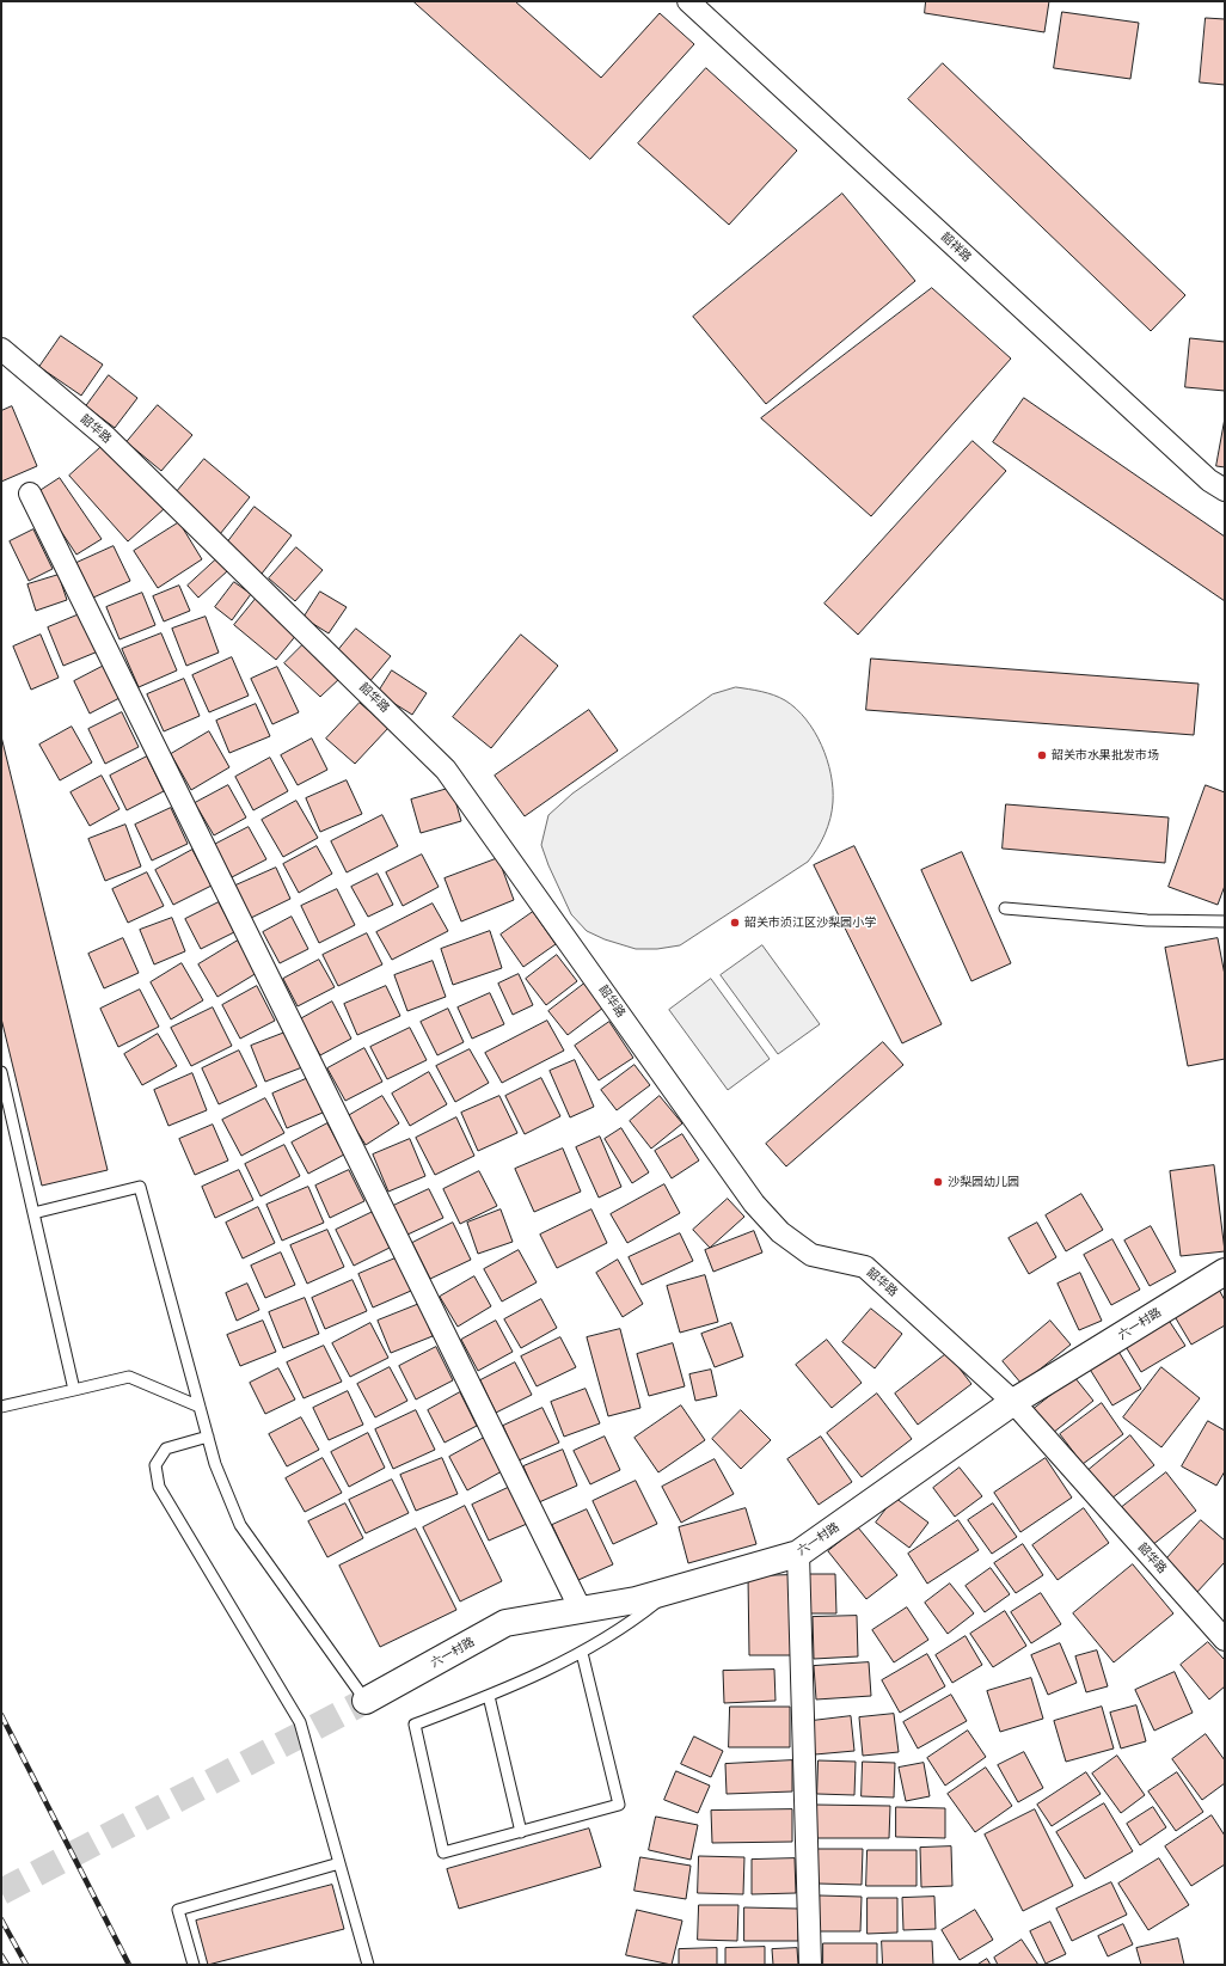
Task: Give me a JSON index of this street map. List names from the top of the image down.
{
  "streets": {
    "street": ["韶祥路", "韶华路", "六一村路"]
  },
  "crossings": [
    ["韶华路", "六一村路"]
  ],
  "places": ["韶关市水果批发市场", "韶关市浈江区沙梨园小学", "沙梨园幼儿园"]
}
